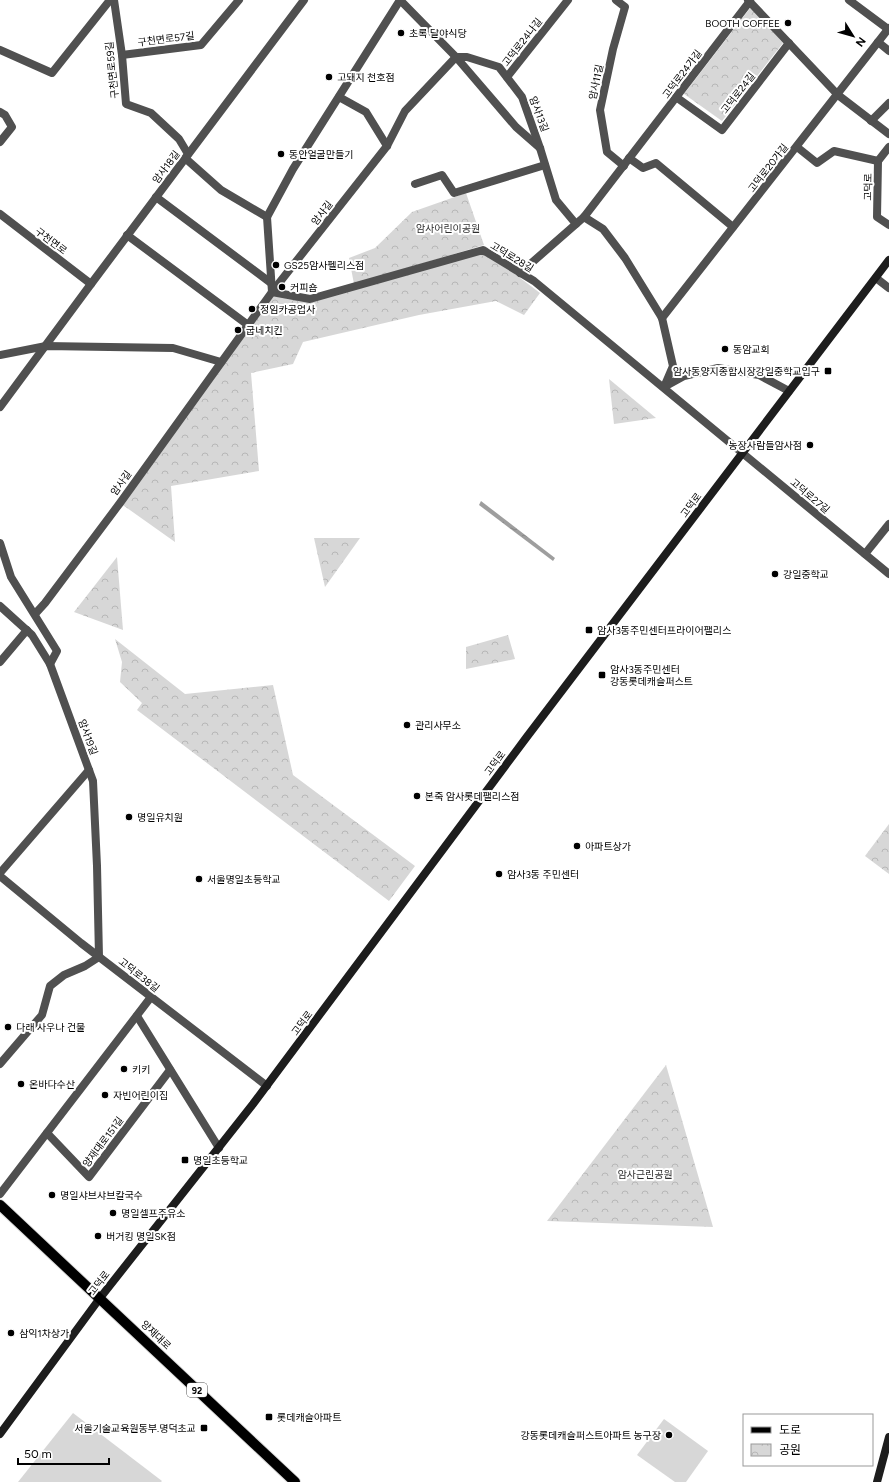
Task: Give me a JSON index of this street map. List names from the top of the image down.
{
  "streets": {
    "main road": ["고덕로", "양재대로", "92"],
    "street": [
      "구천면로57길",
      "고덕로24나길",
      "구천면로59길",
      "고덕로24가길",
      "암사11길",
      "고덕로24길",
      "암사13길",
      "암사18길",
      "고덕로20가길",
      "암사길",
      "구천면로",
      "고덕로28길",
      "고덕로27길",
      "암사19길",
      "고덕로38길",
      "양재대로151길"
    ]
  },
  "crossings": [
    ["구천면로57길", "구천면로59길"],
    ["고덕로24나길", "암사13길"],
    ["구천면로59길", "암사18길"],
    ["고덕로24가길", "암사11길"],
    ["고덕로24가길", "고덕로24길"],
    ["고덕로24가길", "암사13길"],
    ["고덕로24가길", "고덕로28길"],
    ["암사13길", "암사길"],
    ["암사18길", "구천면로"],
    ["고덕로", "고덕로28길"],
    ["고덕로", "고덕로27길"],
    ["고덕로", "고덕로38길"],
    ["고덕로", "양재대로"],
    ["암사길", "고덕로28길"],
    ["고덕로28길", "고덕로27길"],
    ["암사19길", "고덕로38길"]
  ],
  "parks": ["암사어린이공원", "암사근린공원"],
  "places": {
    "other": [
      "BOOTH COFFEE",
      "초록 달야식당",
      "고돼지 천호점",
      "동안얼굴만들기",
      "GS25암사펠리스점",
      "커피숍",
      "정임카공업사",
      "굽네치킨",
      "동암교회",
      "농장사람들암사점",
      "강일중학교",
      "관리사무소",
      "본죽 암사롯데팰리스점",
      "명일유치원",
      "아파트상가",
      "암사3동 주민센터",
      "서울명일초등학교",
      "다래 사우나 건물",
      "키키",
      "온바다수산",
      "자빈어린이집",
      "명일샤브샤브칼국수",
      "명일셀프주유소",
      "버거킹 명일SK점",
      "삼익1차상가",
      "강동롯데캐슬퍼스트아파트 농구장"
    ],
    "transit": [
      "암사동양지종합시장강일중학교입구",
      "암사3동주민센터프라이어팰리스",
      "암사3동주민센터 강동롯데캐슬퍼스트",
      "명일초등학교",
      "롯데캐슬아파트",
      "서울기술교육원동부.명덕초교"
    ]
  },
  "legend": ["도로", "공원"],
  "scale_bar": "50 m",
  "north": "bottom right"
}
